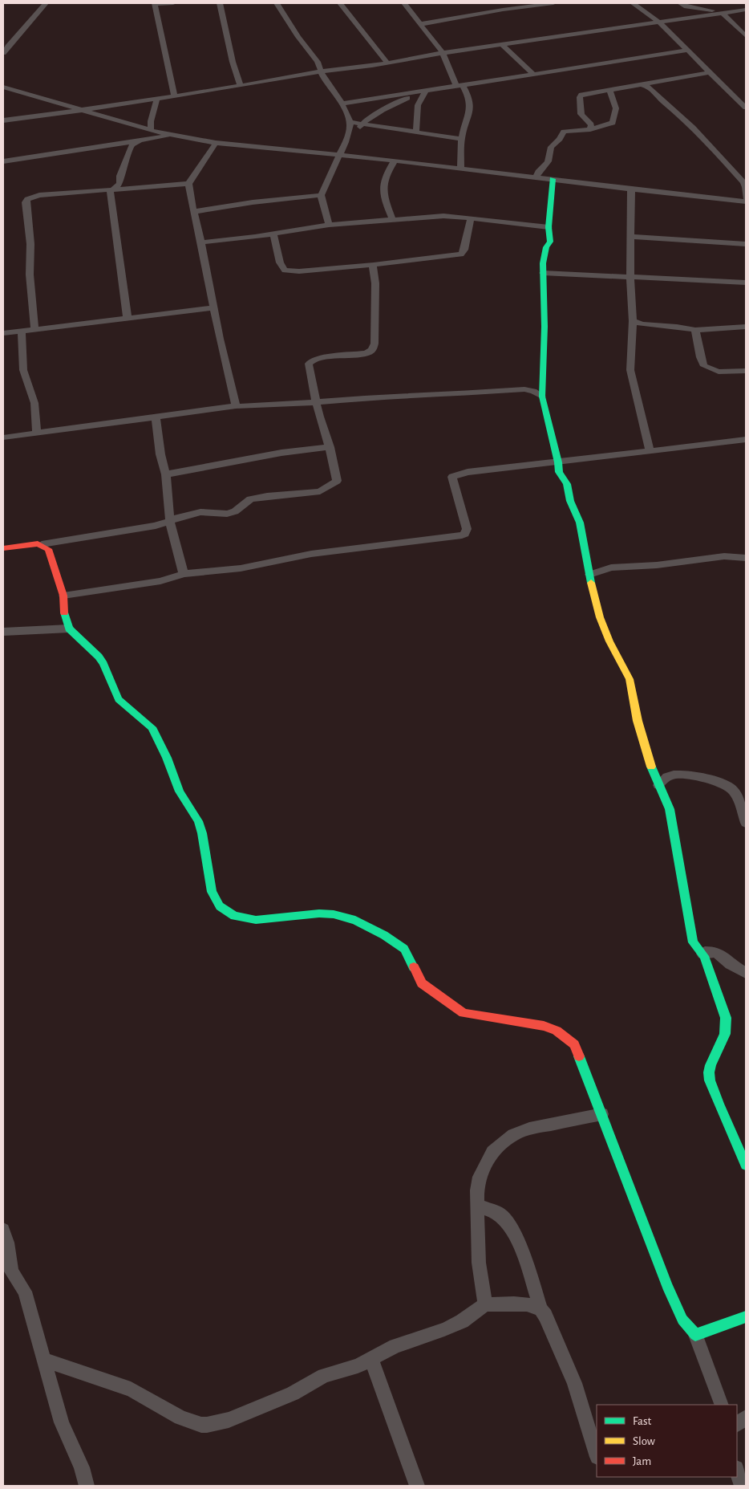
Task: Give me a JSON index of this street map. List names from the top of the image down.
{
  "legend": ["Fast", "Slow", "Jam"]
}
